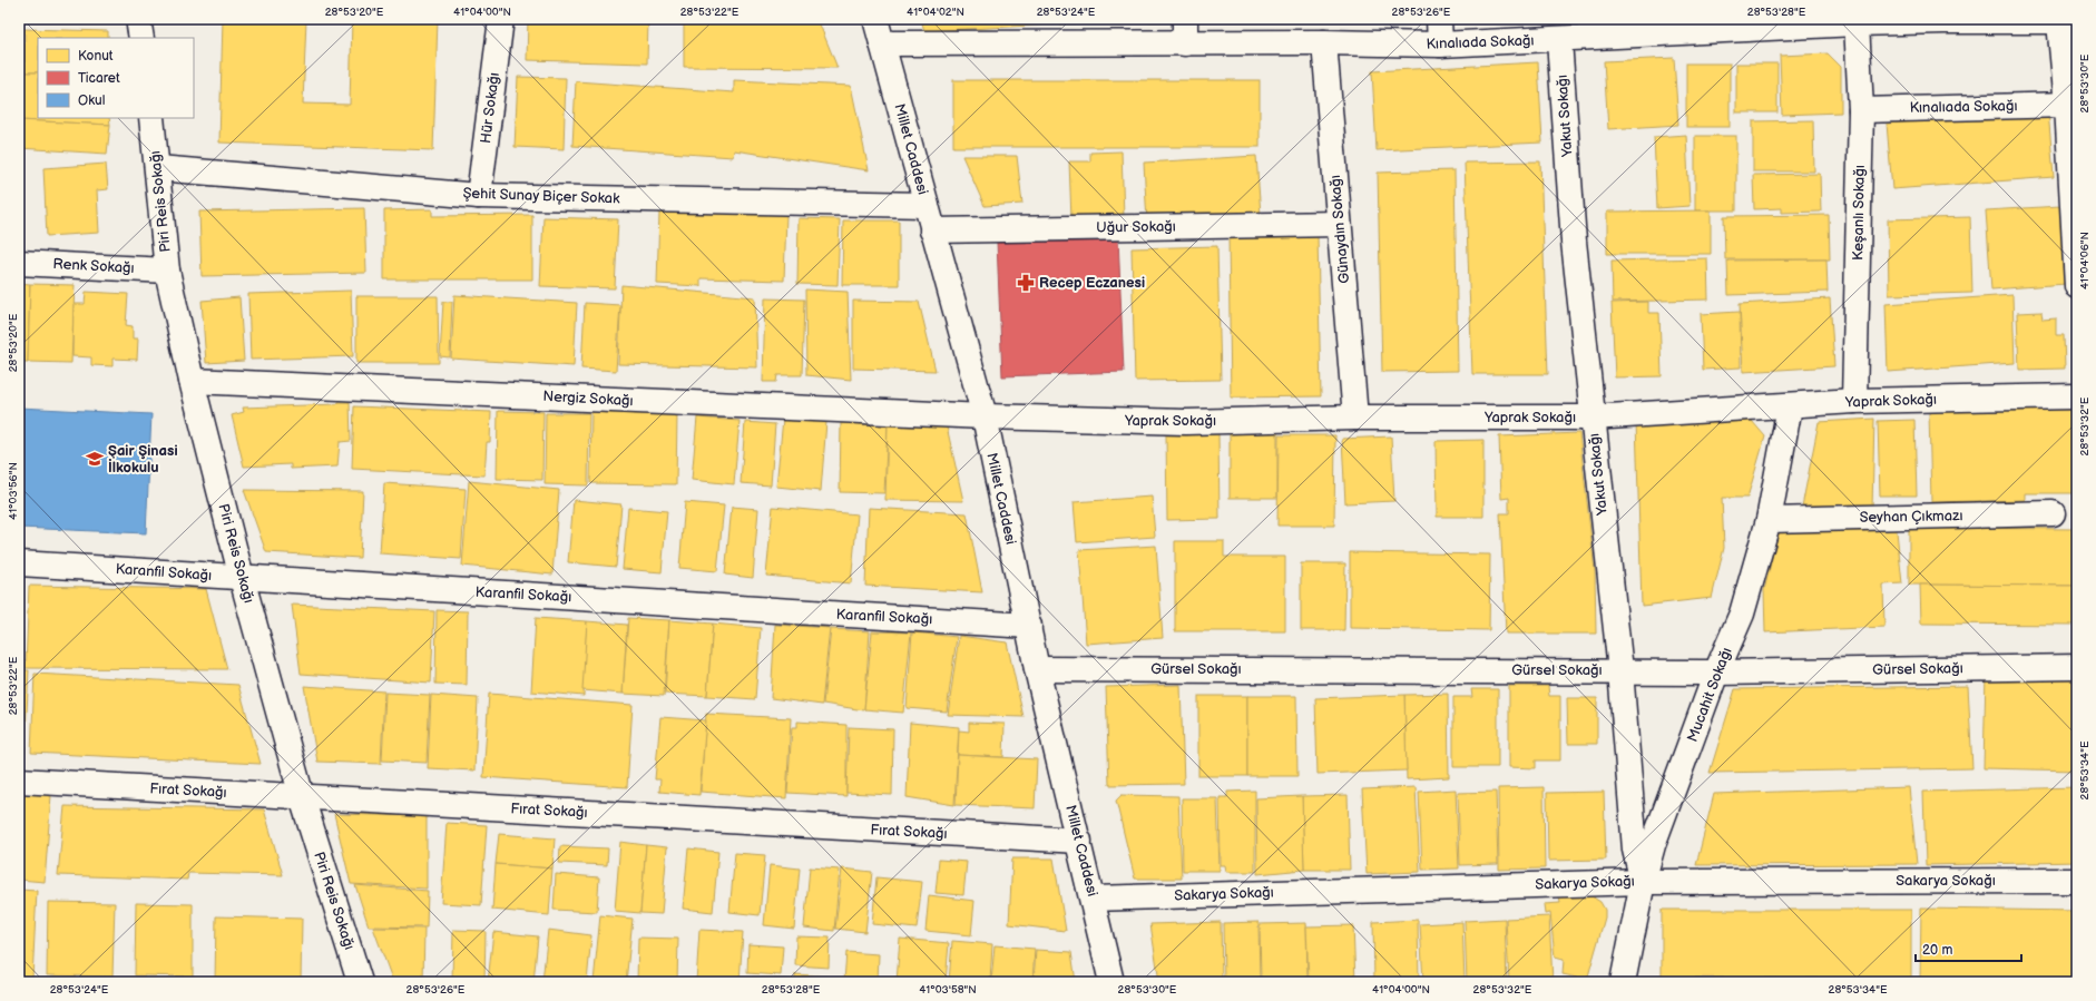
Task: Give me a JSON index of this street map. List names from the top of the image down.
{
  "streets": {
    "street": [
      "Kınalıada Sokağı",
      "Hür Sokağı",
      "Yakut Sokağı",
      "Millet Caddesi",
      "Şehit Sunay Biçer Sokak",
      "Piri Reis Sokağı",
      "Keşanlı Sokağı",
      "Uğur Sokağı",
      "Günaydın Sokağı",
      "Renk Sokağı",
      "Nergiz Sokağı",
      "Yaprak Sokağı",
      "Seyhan Çıkmazı",
      "Karanfil Sokağı",
      "Gürsel Sokağı",
      "Mucahit Sokağı",
      "Fırat Sokağı",
      "Sakarya Sokağı"
    ]
  },
  "crossings": [
    ["Kınalıada Sokağı", "Yakut Sokağı"],
    ["Kınalıada Sokağı", "Millet Caddesi"],
    ["Kınalıada Sokağı", "Keşanlı Sokağı"],
    ["Kınalıada Sokağı", "Günaydın Sokağı"],
    ["Hür Sokağı", "Şehit Sunay Biçer Sokak"],
    ["Yakut Sokağı", "Yaprak Sokağı"],
    ["Yakut Sokağı", "Gürsel Sokağı"],
    ["Yakut Sokağı", "Mucahit Sokağı"],
    ["Yakut Sokağı", "Sakarya Sokağı"],
    ["Millet Caddesi", "Şehit Sunay Biçer Sokak"],
    ["Millet Caddesi", "Uğur Sokağı"],
    ["Millet Caddesi", "Nergiz Sokağı"],
    ["Millet Caddesi", "Yaprak Sokağı"],
    ["Millet Caddesi", "Karanfil Sokağı"],
    ["Millet Caddesi", "Gürsel Sokağı"],
    ["Millet Caddesi", "Fırat Sokağı"],
    ["Millet Caddesi", "Sakarya Sokağı"],
    ["Şehit Sunay Biçer Sokak", "Piri Reis Sokağı"],
    ["Piri Reis Sokağı", "Renk Sokağı"],
    ["Piri Reis Sokağı", "Nergiz Sokağı"],
    ["Piri Reis Sokağı", "Karanfil Sokağı"],
    ["Piri Reis Sokağı", "Fırat Sokağı"],
    ["Keşanlı Sokağı", "Yaprak Sokağı"],
    ["Uğur Sokağı", "Günaydın Sokağı"],
    ["Günaydın Sokağı", "Yaprak Sokağı"],
    ["Nergiz Sokağı", "Yaprak Sokağı"],
    ["Yaprak Sokağı", "Mucahit Sokağı"],
    ["Seyhan Çıkmazı", "Mucahit Sokağı"],
    ["Gürsel Sokağı", "Mucahit Sokağı"],
    ["Mucahit Sokağı", "Sakarya Sokağı"]
  ],
  "places": {
    "pharmacy": ["Recep Eczanesi"],
    "school or university": ["Şair Şinasi İlkokulu"]
  },
  "legend": ["Konut", "Ticaret", "Okul"],
  "scale_bar": "20 m",
  "coordinates": [
    "28°53'20\"E",
    "41°04'00\"N",
    "28°53'22\"E",
    "41°04'02\"N",
    "28°53'24\"E",
    "28°53'26\"E",
    "28°53'28\"E",
    "28°53'30\"E",
    "41°04'06\"N",
    "28°53'32\"E",
    "41°03'56\"N",
    "28°53'34\"E",
    "41°03'58\"N"
  ]
}
